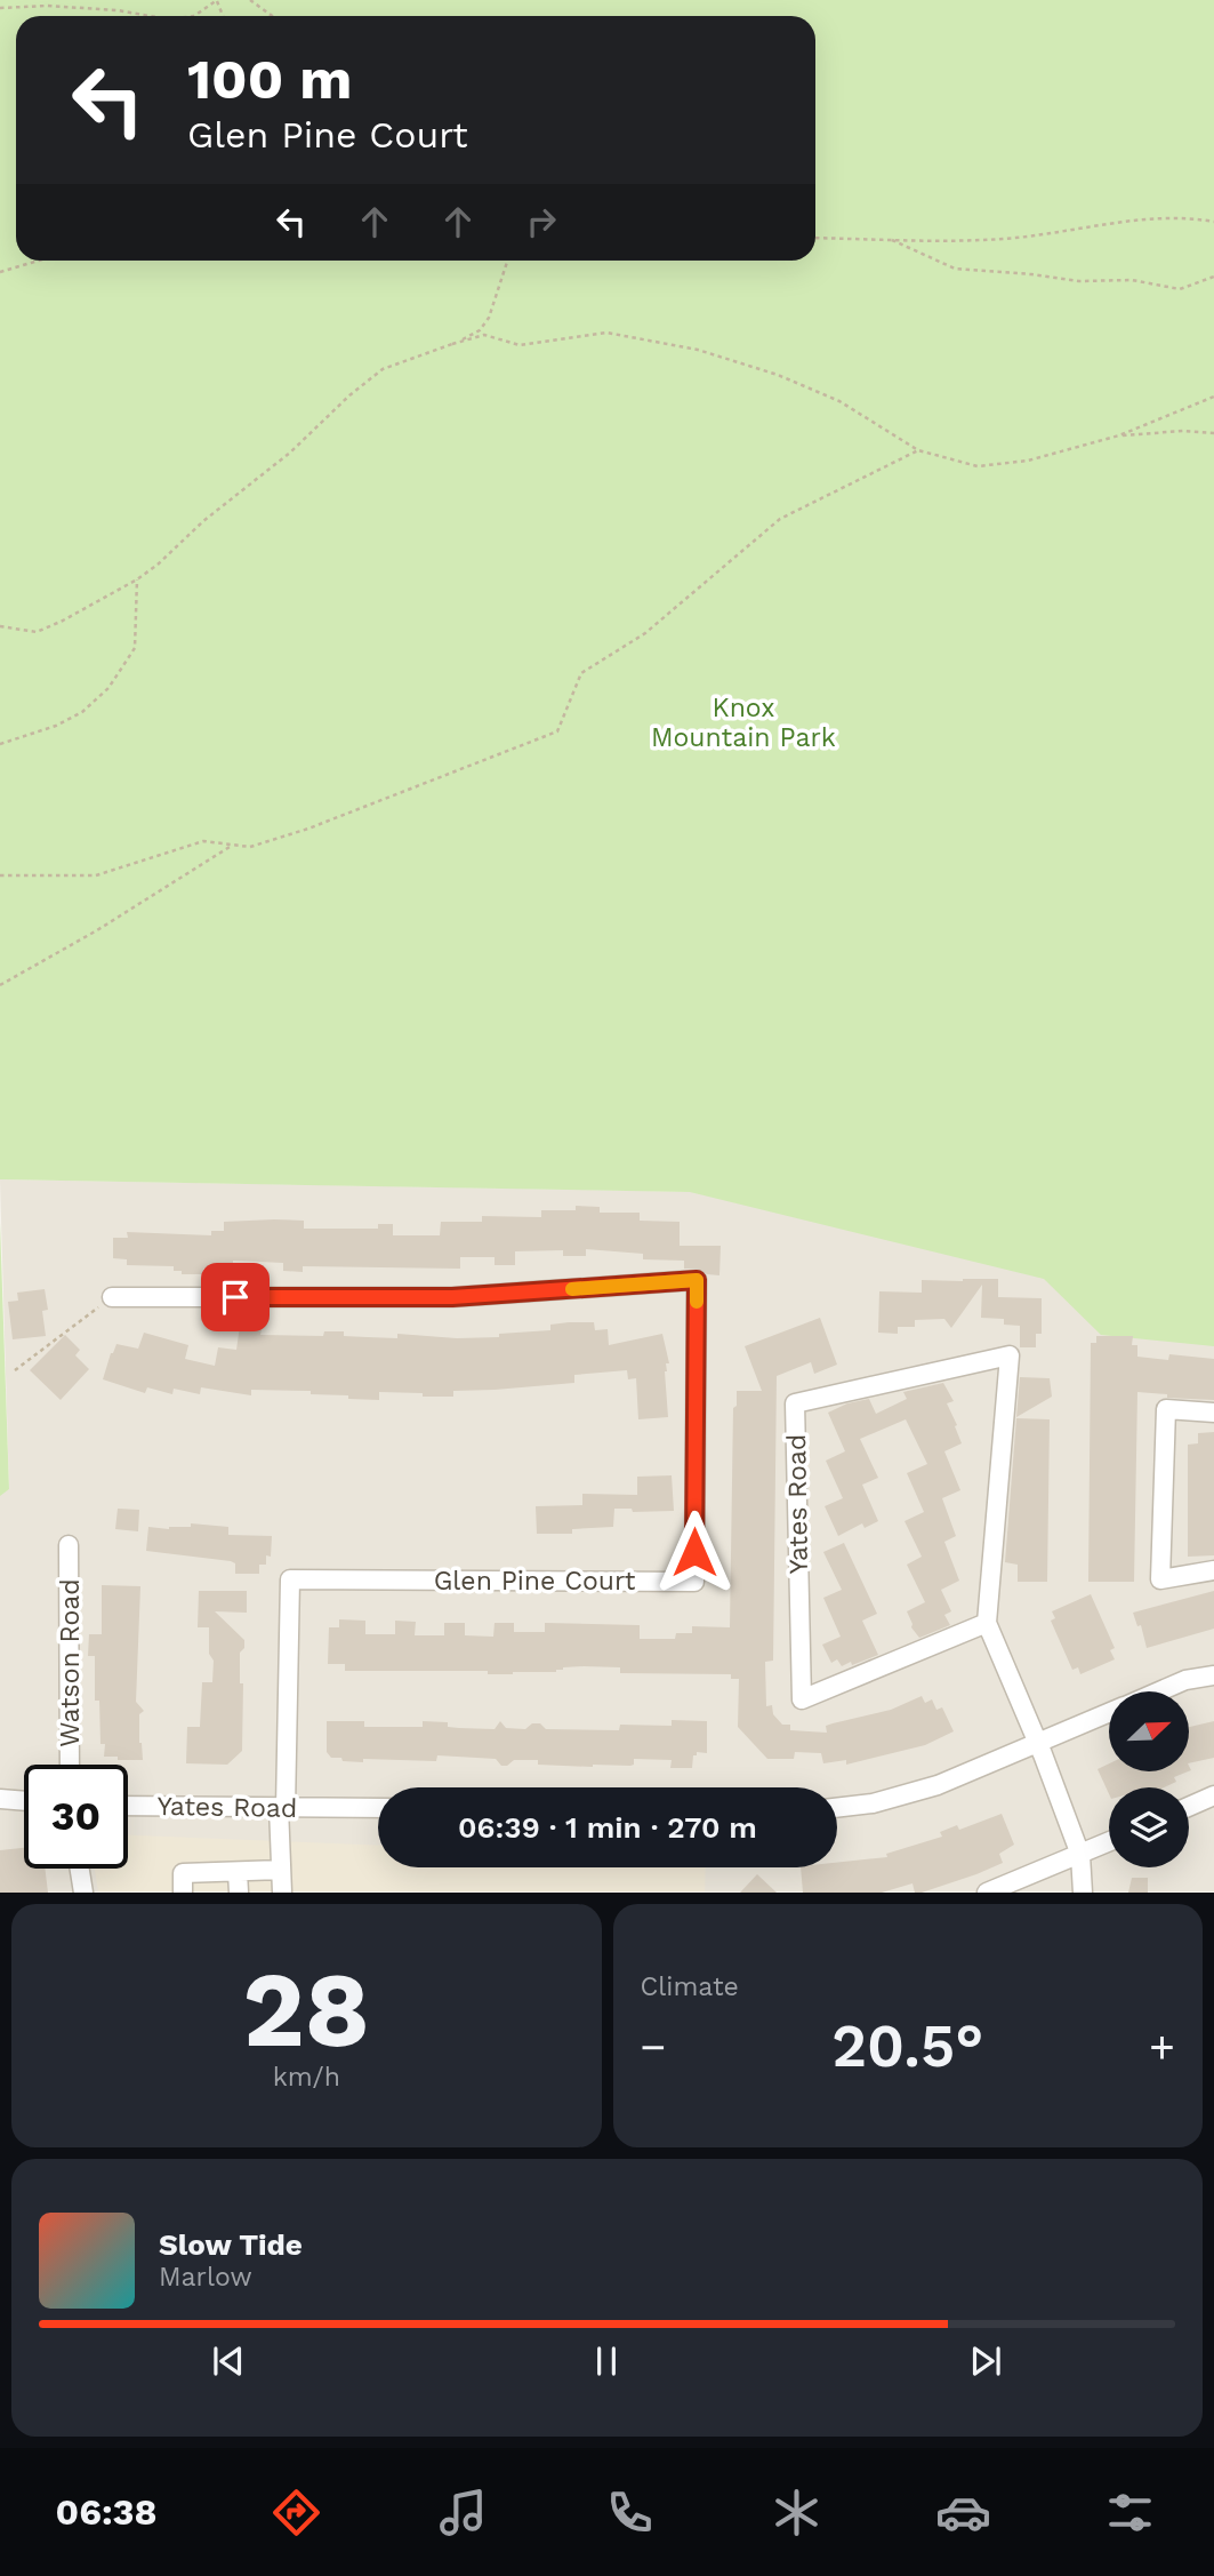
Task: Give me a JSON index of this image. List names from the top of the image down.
{
  "streets": {
    "street": ["Yates Road", "Glen Pine Court", "Watson Road"]
  },
  "crossings": [
    ["Yates Road", "Glen Pine Court"]
  ],
  "parks": ["Knox Mountain Park"],
  "north": "top right",
  "page": {
    "turn": ["100 m", "Glen Pine Court"],
    "limit": "30",
    "trip": "06:39 · 1 min · 270 m",
    "tile": [
      ["28", "km/h"],
      "Climate"
    ],
    "heat": ["−", "20.5°", "+"],
    "song": ["Slow Tide", "Marlow"],
    "tabs": "06:38"
  }
}
